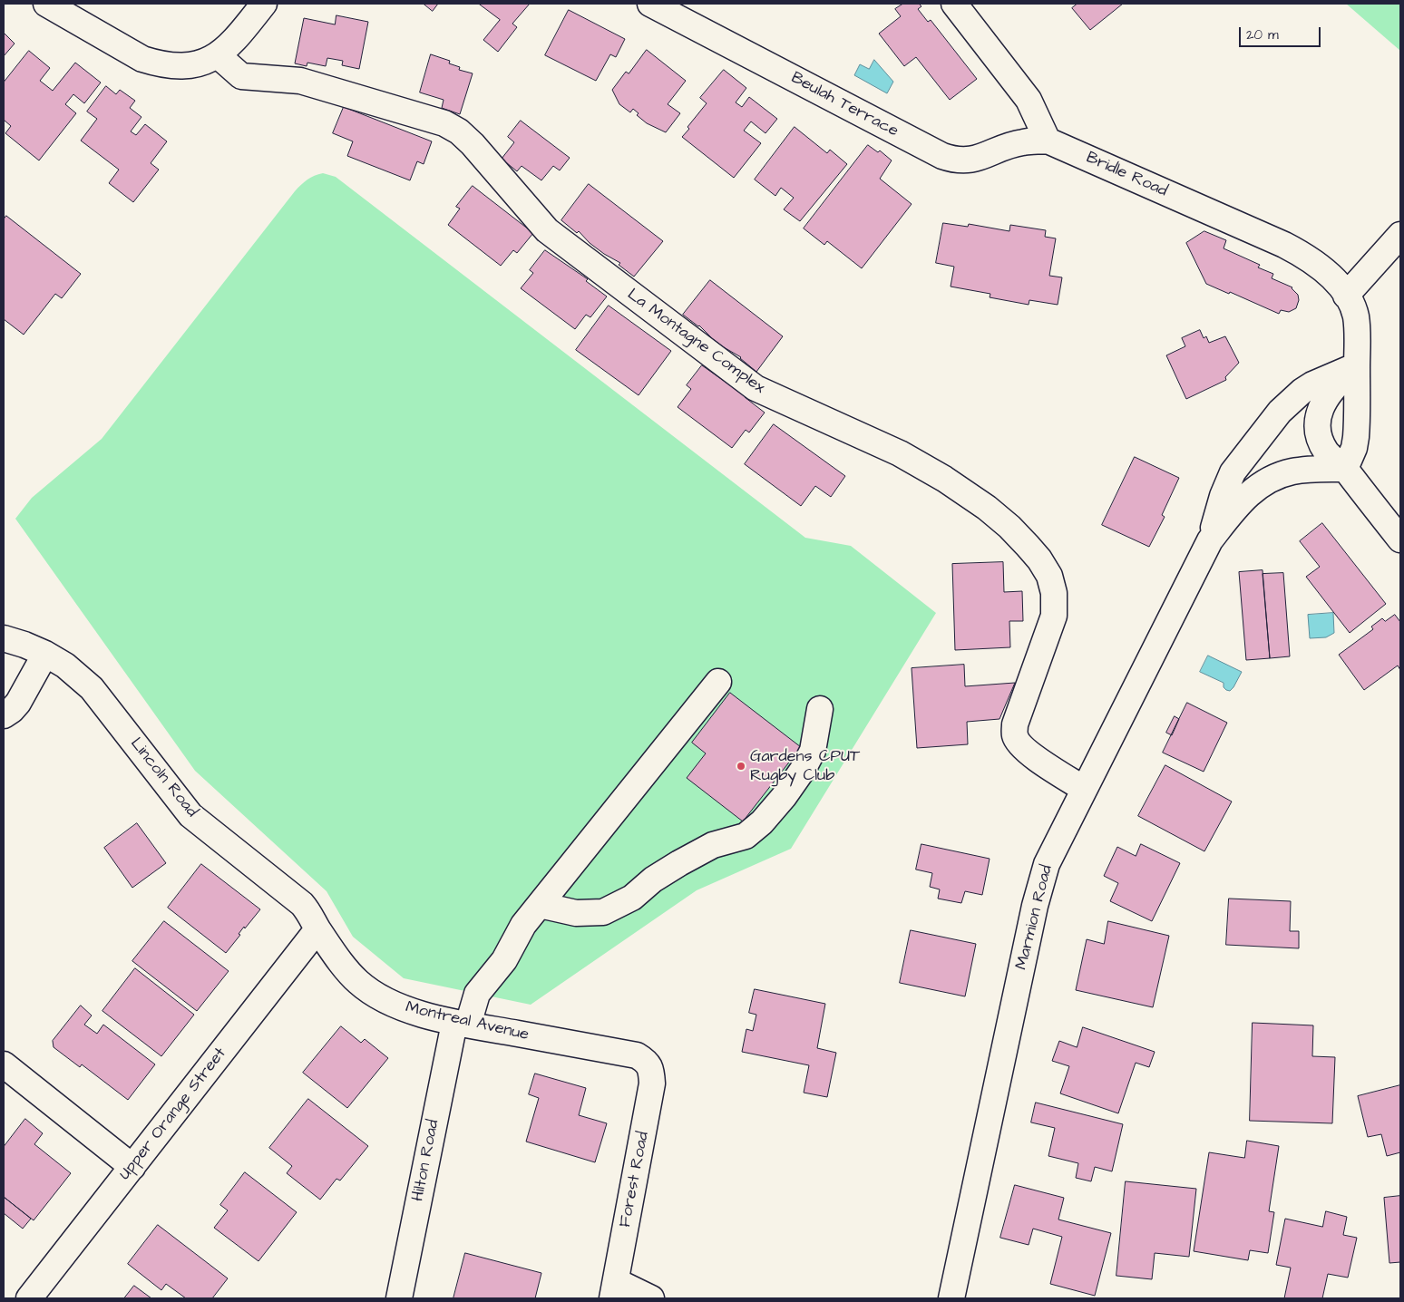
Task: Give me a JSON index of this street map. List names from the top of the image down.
{
  "streets": {
    "street": [
      "Beulah Terrace",
      "Bridle Road",
      "La Montagne Complex",
      "Lincoln Road",
      "Marmion Road",
      "Montreal Avenue",
      "Upper Orange Street",
      "Hilton Road",
      "Forest Road"
    ]
  },
  "crossings": [
    ["Beulah Terrace", "Bridle Road"],
    ["Bridle Road", "Marmion Road"],
    ["La Montagne Complex", "Marmion Road"],
    ["Lincoln Road", "Montreal Avenue"],
    ["Lincoln Road", "Upper Orange Street"],
    ["Montreal Avenue", "Upper Orange Street"],
    ["Montreal Avenue", "Hilton Road"],
    ["Montreal Avenue", "Forest Road"]
  ],
  "places": ["Gardens CPUT Rugby Club"],
  "scale_bar": "20 m"
}
